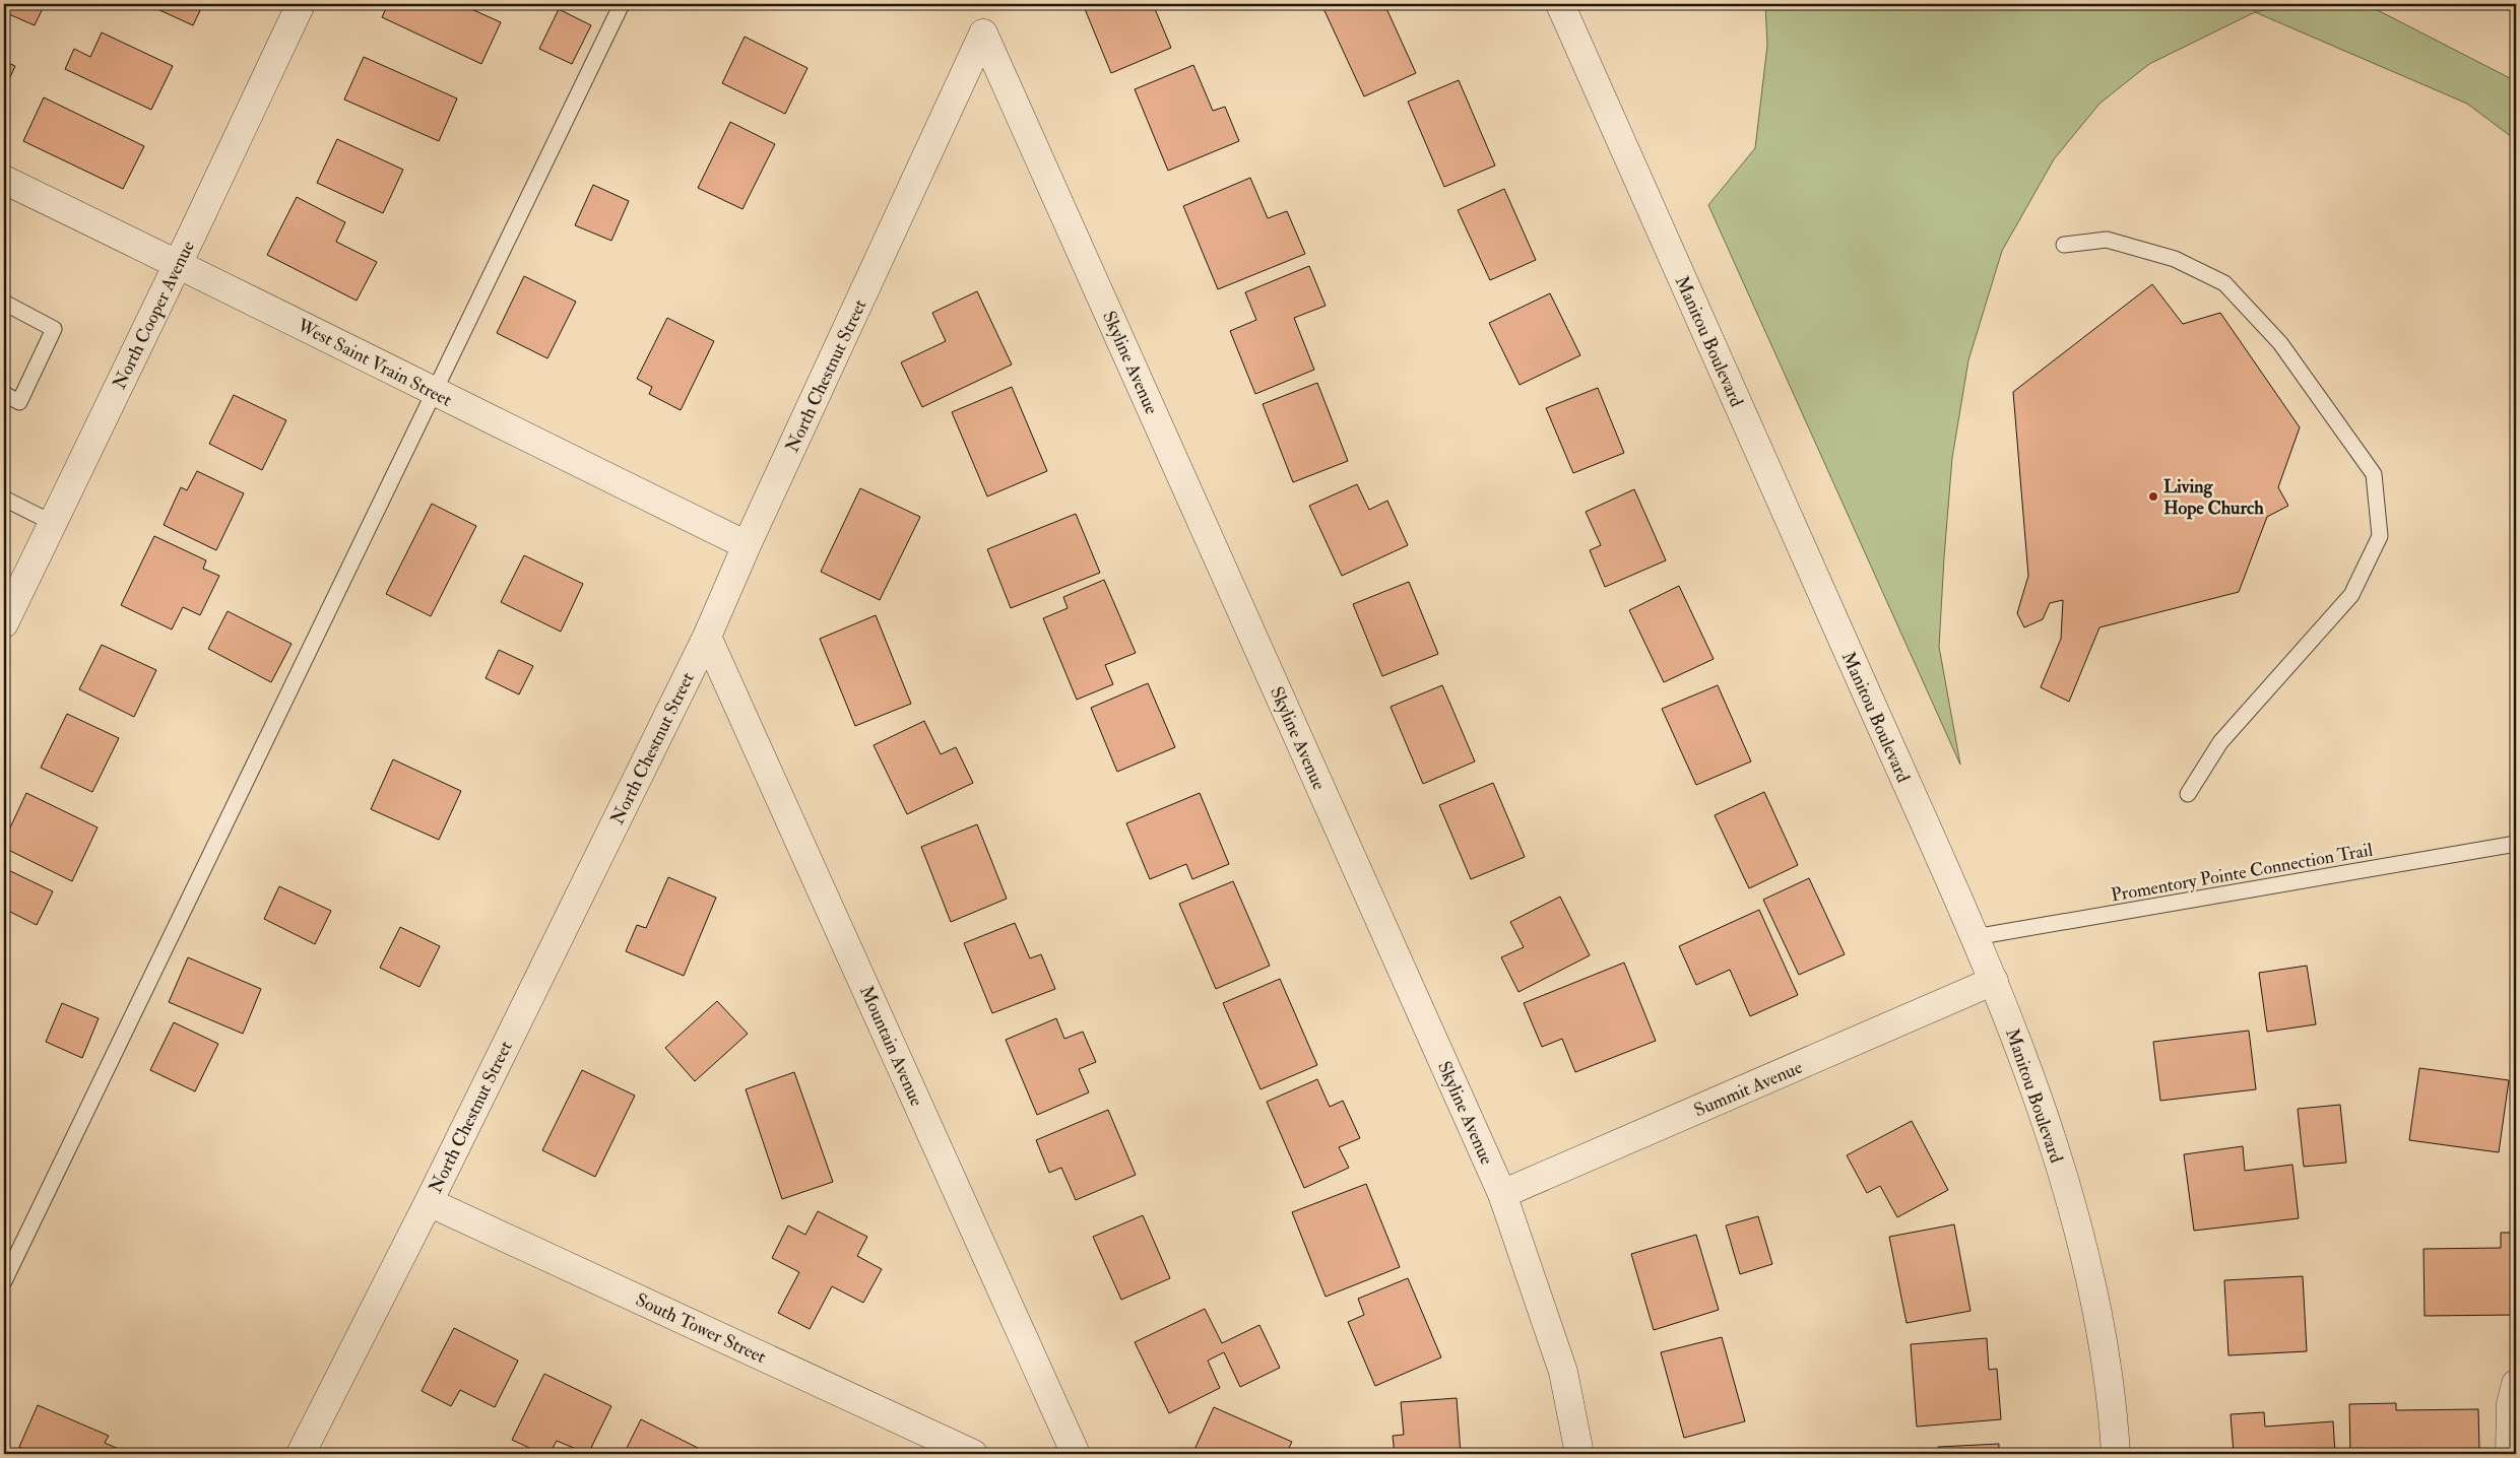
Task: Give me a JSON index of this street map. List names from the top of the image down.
{
  "streets": {
    "street": [
      "North Cooper Avenue",
      "Manitou Boulevard",
      "West Saint Vrain Street",
      "Skyline Avenue",
      "North Chestnut Street",
      "Mountain Avenue",
      "Summit Avenue",
      "South Tower Street"
    ],
    "lane": ["Promentory Pointe Connection Trail"]
  },
  "crossings": [
    ["North Cooper Avenue", "West Saint Vrain Street"],
    ["Manitou Boulevard", "Promentory Pointe Connection Trail"],
    ["Manitou Boulevard", "Summit Avenue"],
    ["West Saint Vrain Street", "North Chestnut Street"],
    ["Skyline Avenue", "North Chestnut Street"],
    ["Skyline Avenue", "Summit Avenue"],
    ["North Chestnut Street", "Mountain Avenue"],
    ["North Chestnut Street", "South Tower Street"]
  ],
  "places": ["Living Hope Church"]
}
